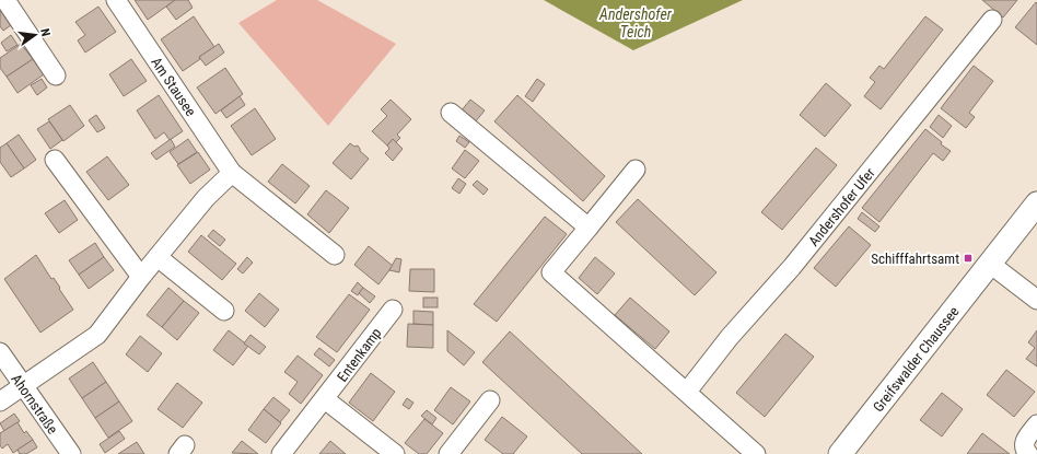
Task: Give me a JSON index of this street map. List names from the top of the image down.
{
  "streets": {
    "main road": ["Greifswalder Chaussee"],
    "street": [
      "Am Stausee",
      "Andershofer Ufer",
      "Entenkamp",
      "Ahornstraße"
    ]
  },
  "water": ["Andershofer Teich"],
  "places": {
    "transit": ["Schifffahrtsamt"]
  },
  "north": "right"
}
